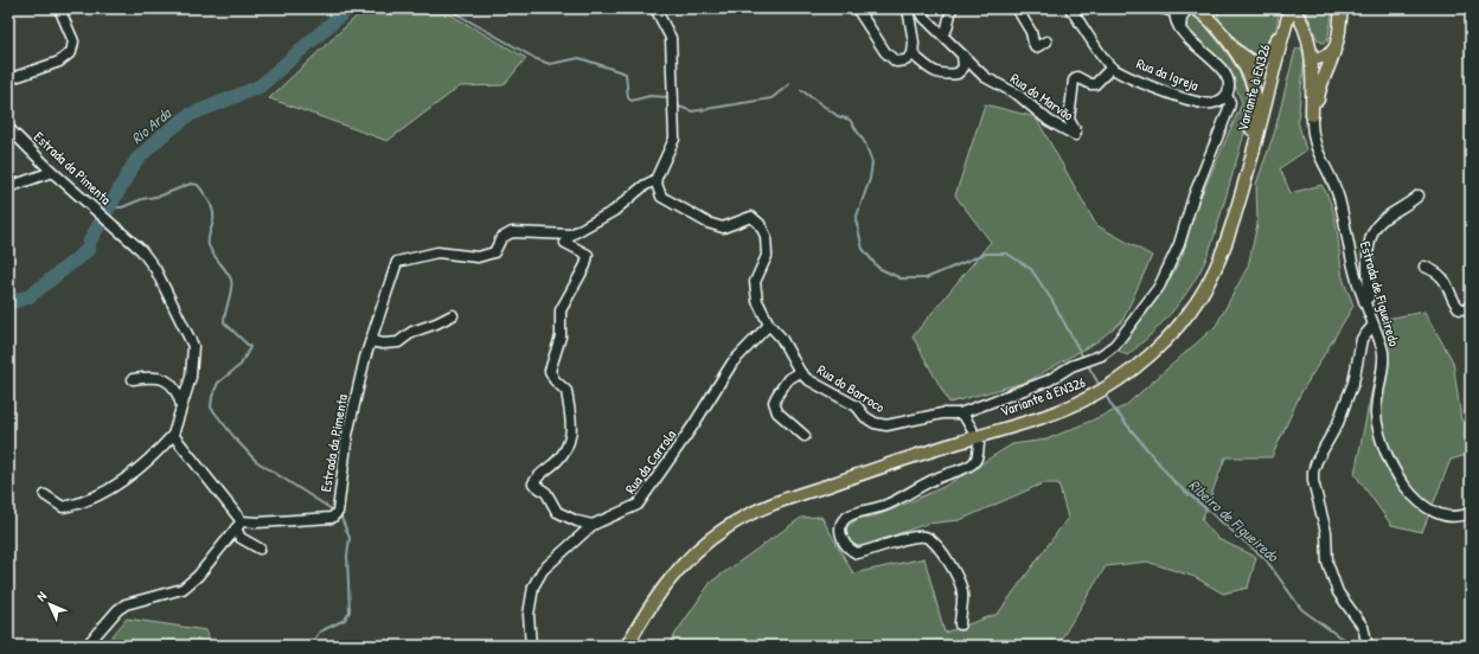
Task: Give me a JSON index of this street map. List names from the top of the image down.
{
  "streets": {
    "main road": ["Variante à EN326", "Estrada de Figueiredo"],
    "street": [
      "Rua da Igreja",
      "Rua do Marvão",
      "Estrada da Pimenta",
      "Rua do Barroco",
      "Rua da Carrola"
    ]
  },
  "crossings": [
    ["Rua da Igreja", "Rua do Marvão"],
    ["Variante à EN326", "Estrada de Figueiredo"],
    ["Rua do Barroco", "Rua da Carrola"]
  ],
  "water": ["Rio Arda", "Ribeiro de Figueiredo"],
  "north": "top left"
}
